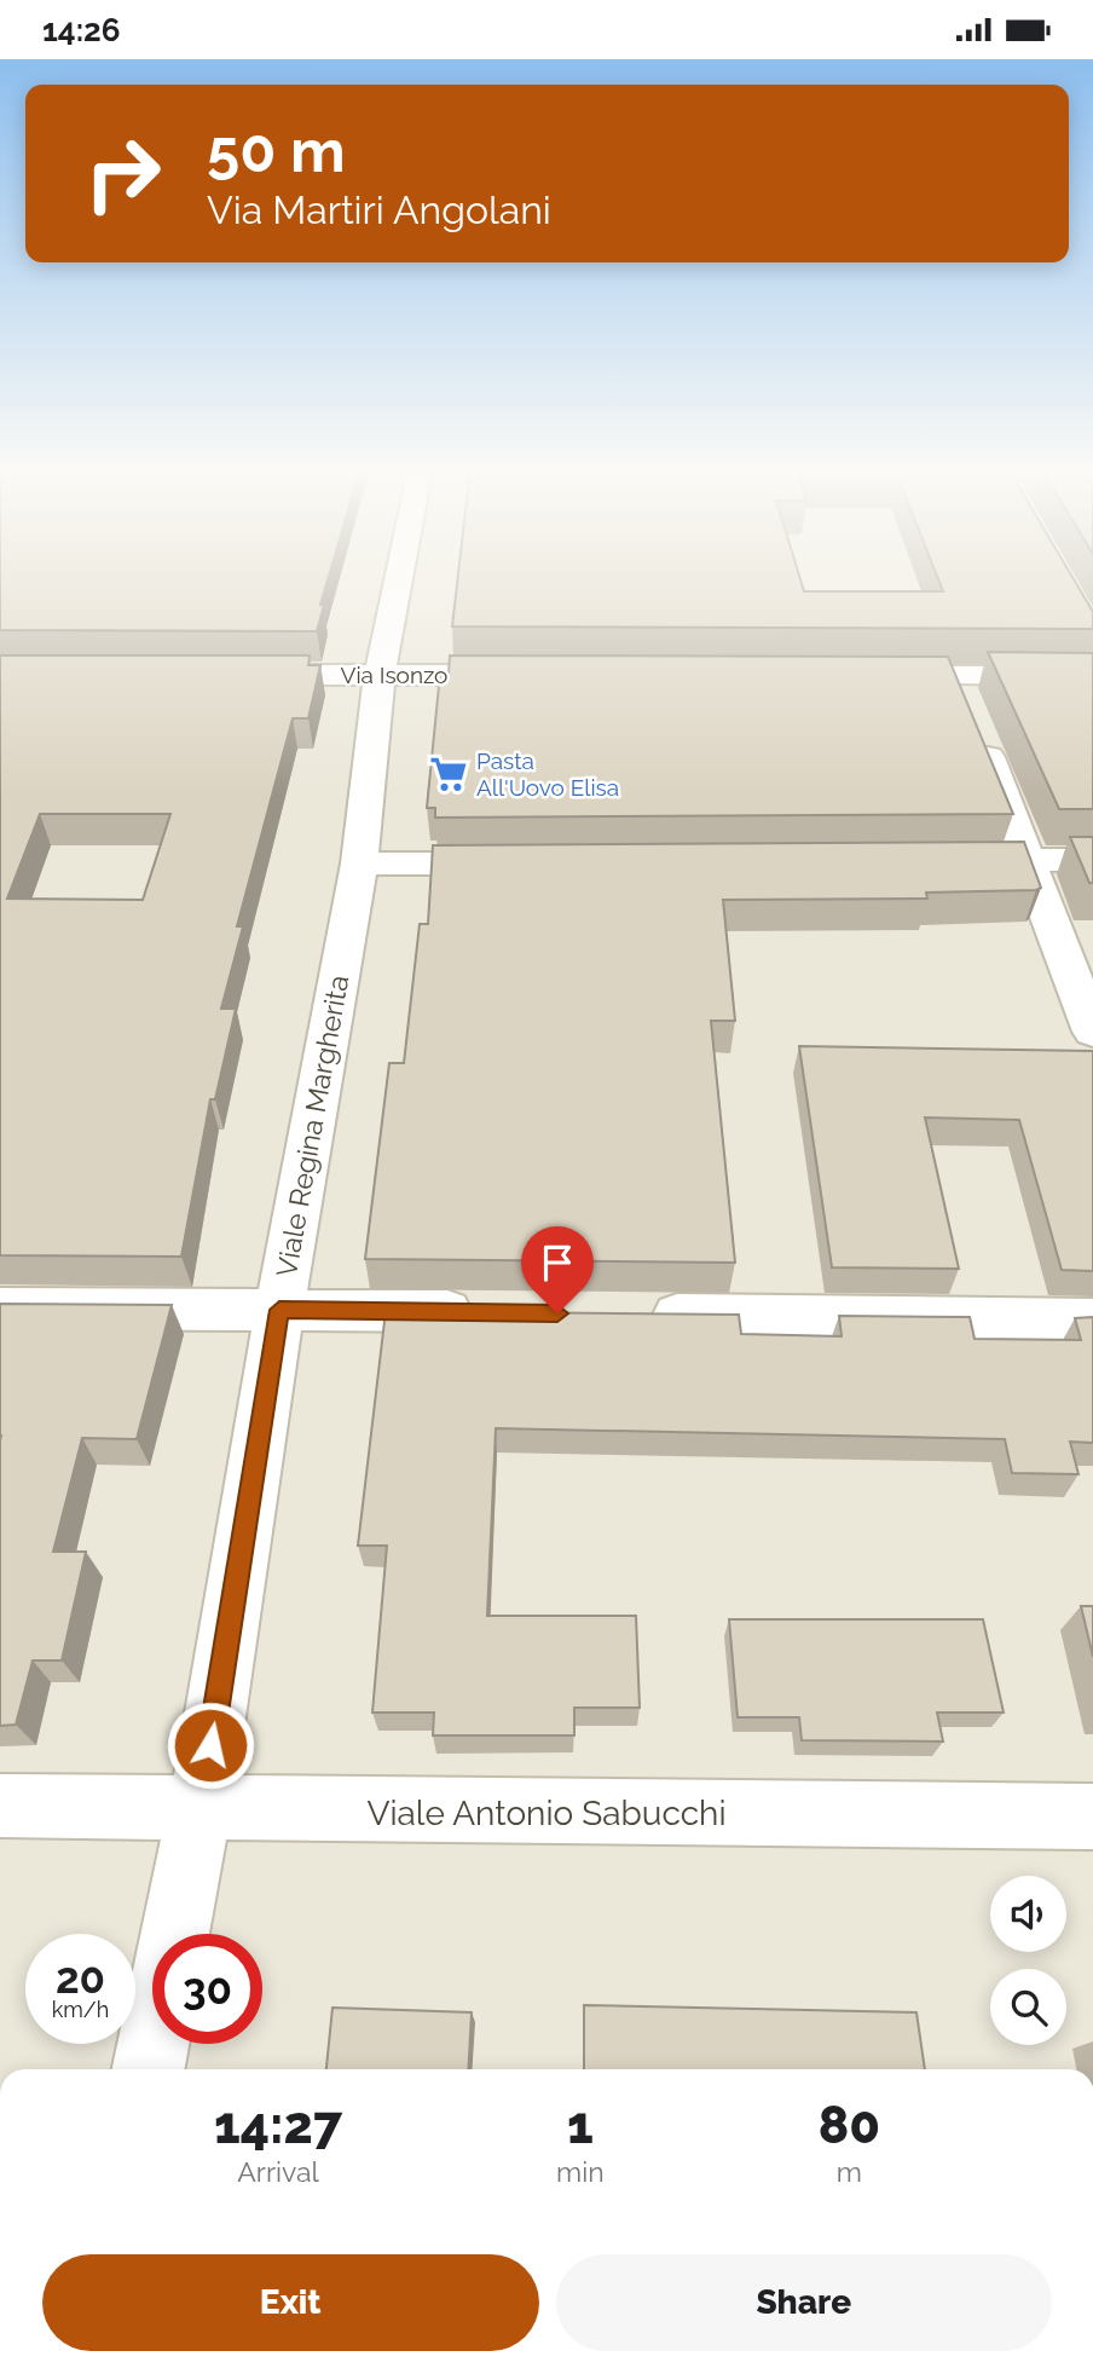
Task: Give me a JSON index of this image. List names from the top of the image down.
{
  "streets": {
    "street": ["Via Isonzo", "Viale Regina Margherita", "Viale Antonio Sabucchi"]
  },
  "crossings": [
    ["Via Isonzo", "Viale Regina Margherita"],
    ["Viale Regina Margherita", "Viale Antonio Sabucchi"]
  ],
  "places": {
    "supermarket": ["Pasta All'Uovo Elisa"]
  },
  "page": {
    "status": "14:26",
    "turn": ["50 m", "Via Martiri Angolani"],
    "speed": "20 km/h",
    "limit": "30",
    "eta": [
      "14:27",
      "Arrival",
      "1",
      "min",
      "80",
      "m"
    ],
    "buttons": ["Exit", "Share"]
  }
}
